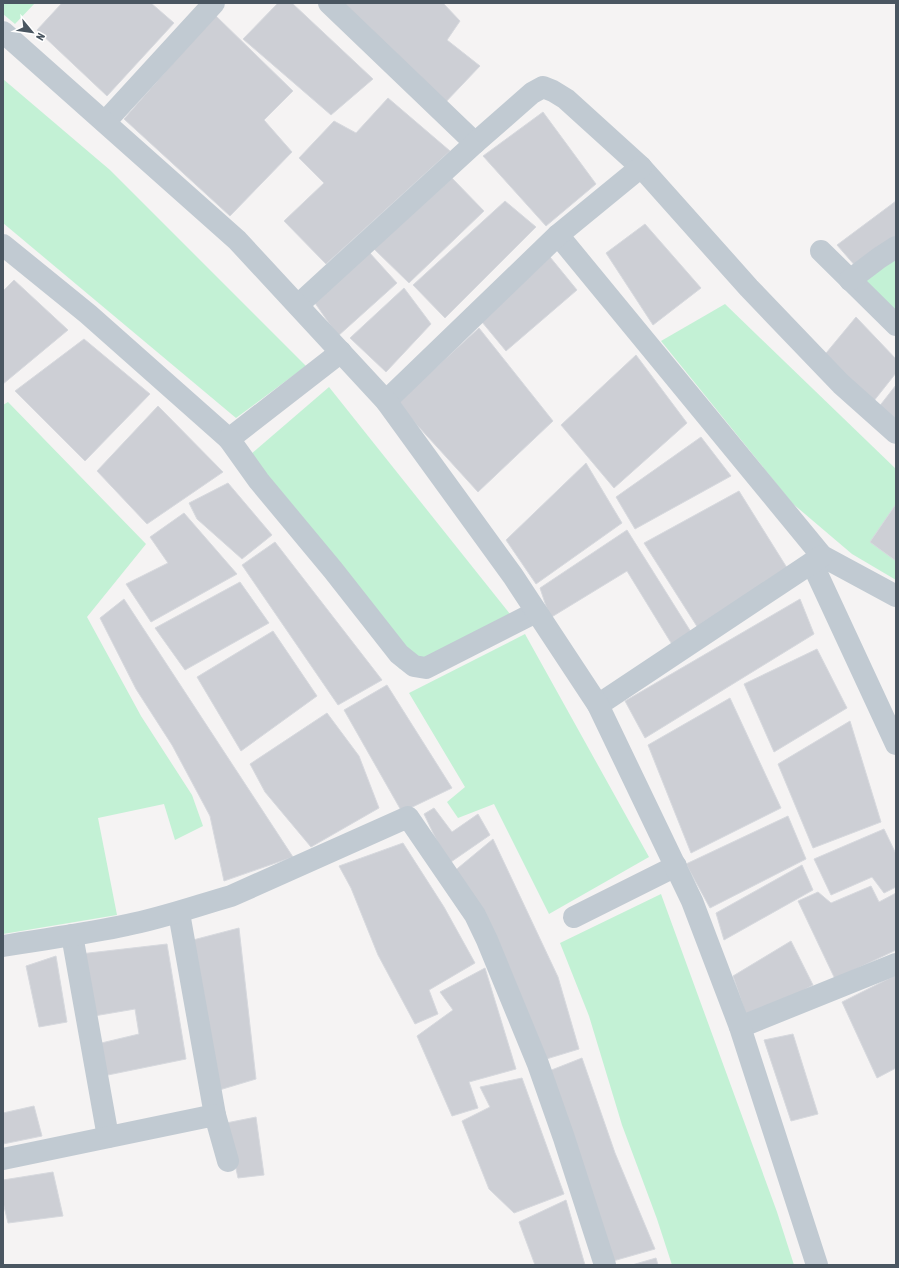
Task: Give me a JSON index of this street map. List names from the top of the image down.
{
  "north": "bottom right"
}
